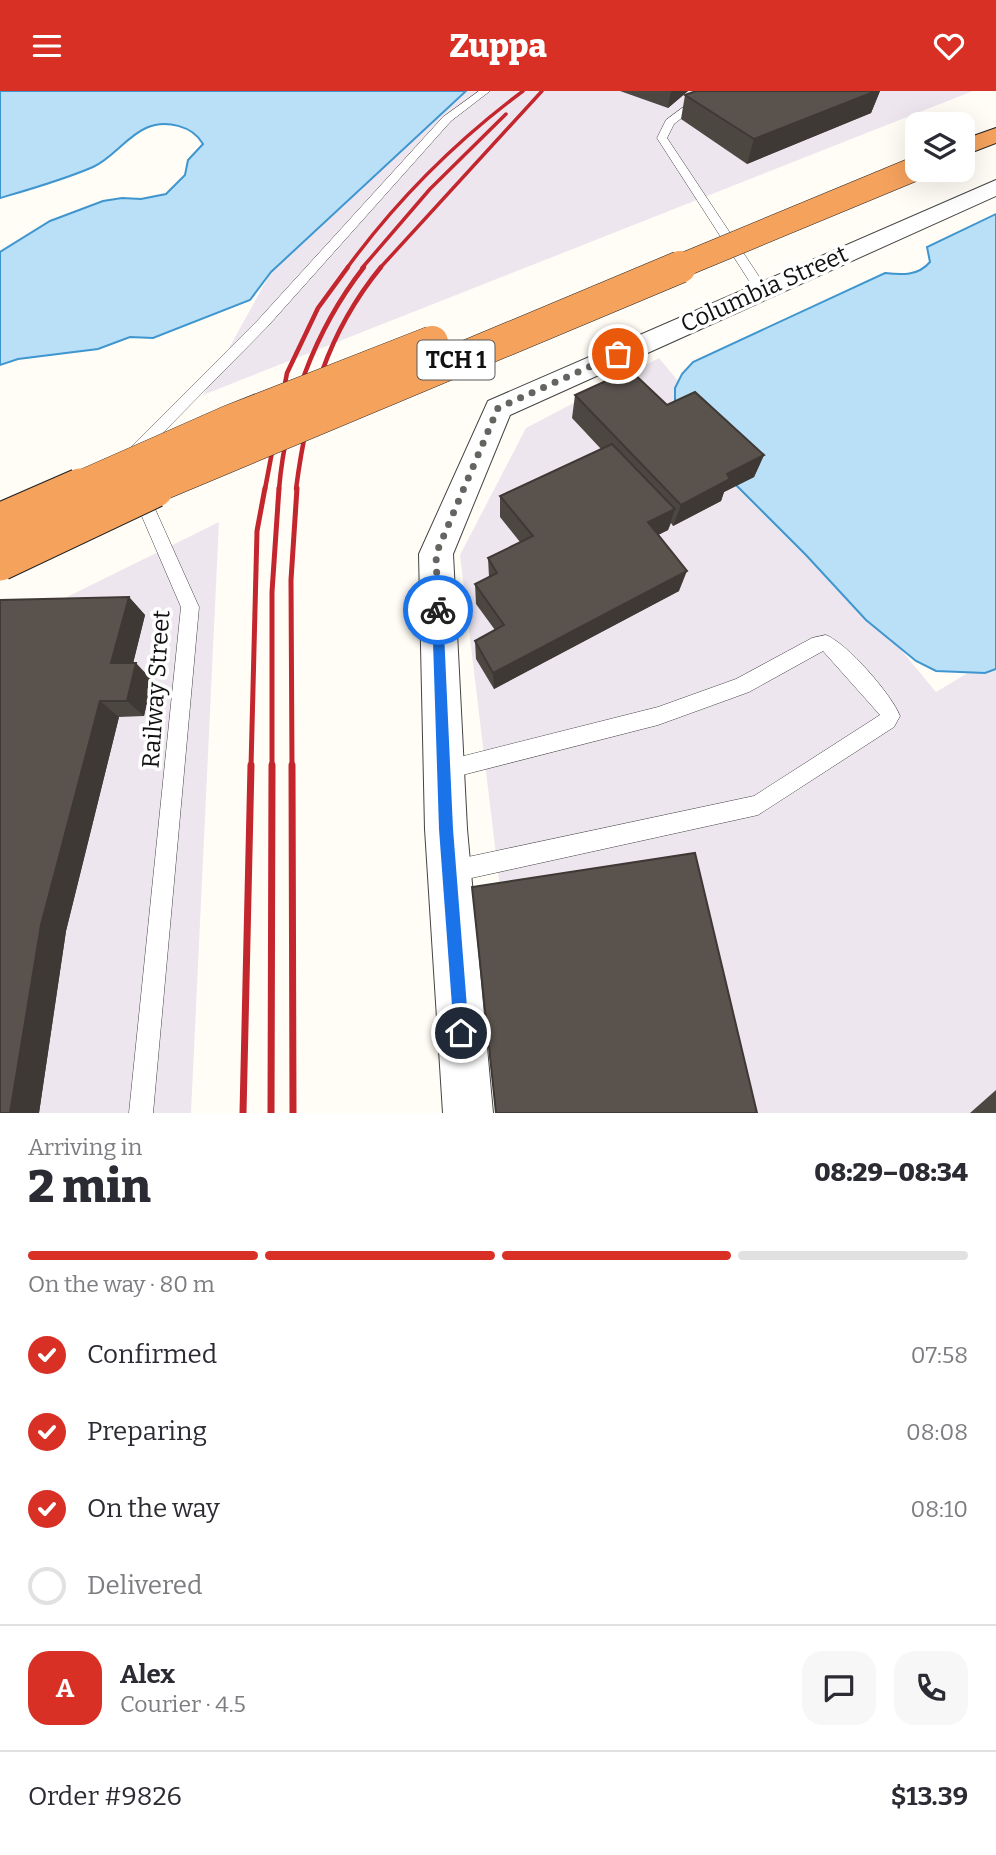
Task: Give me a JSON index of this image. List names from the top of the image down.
{
  "streets": {
    "highway": ["TCH 1"],
    "street": ["Columbia Street"],
    "lane": ["Railway Street"]
  },
  "page": {
    "header": "Zuppa",
    "heading": ["2 min", "Arriving in", "08:29–08:34"],
    "panel": [
      "Alex",
      "Courier · 4.5",
      "Order #9826",
      "$13.39"
    ],
    "bar": "On the way · 80 m",
    "list": [
      ["Confirmed", "07:58"],
      ["Preparing", "08:08"],
      ["On the way", "08:10"],
      "Delivered"
    ],
    "round": "A"
  }
}
